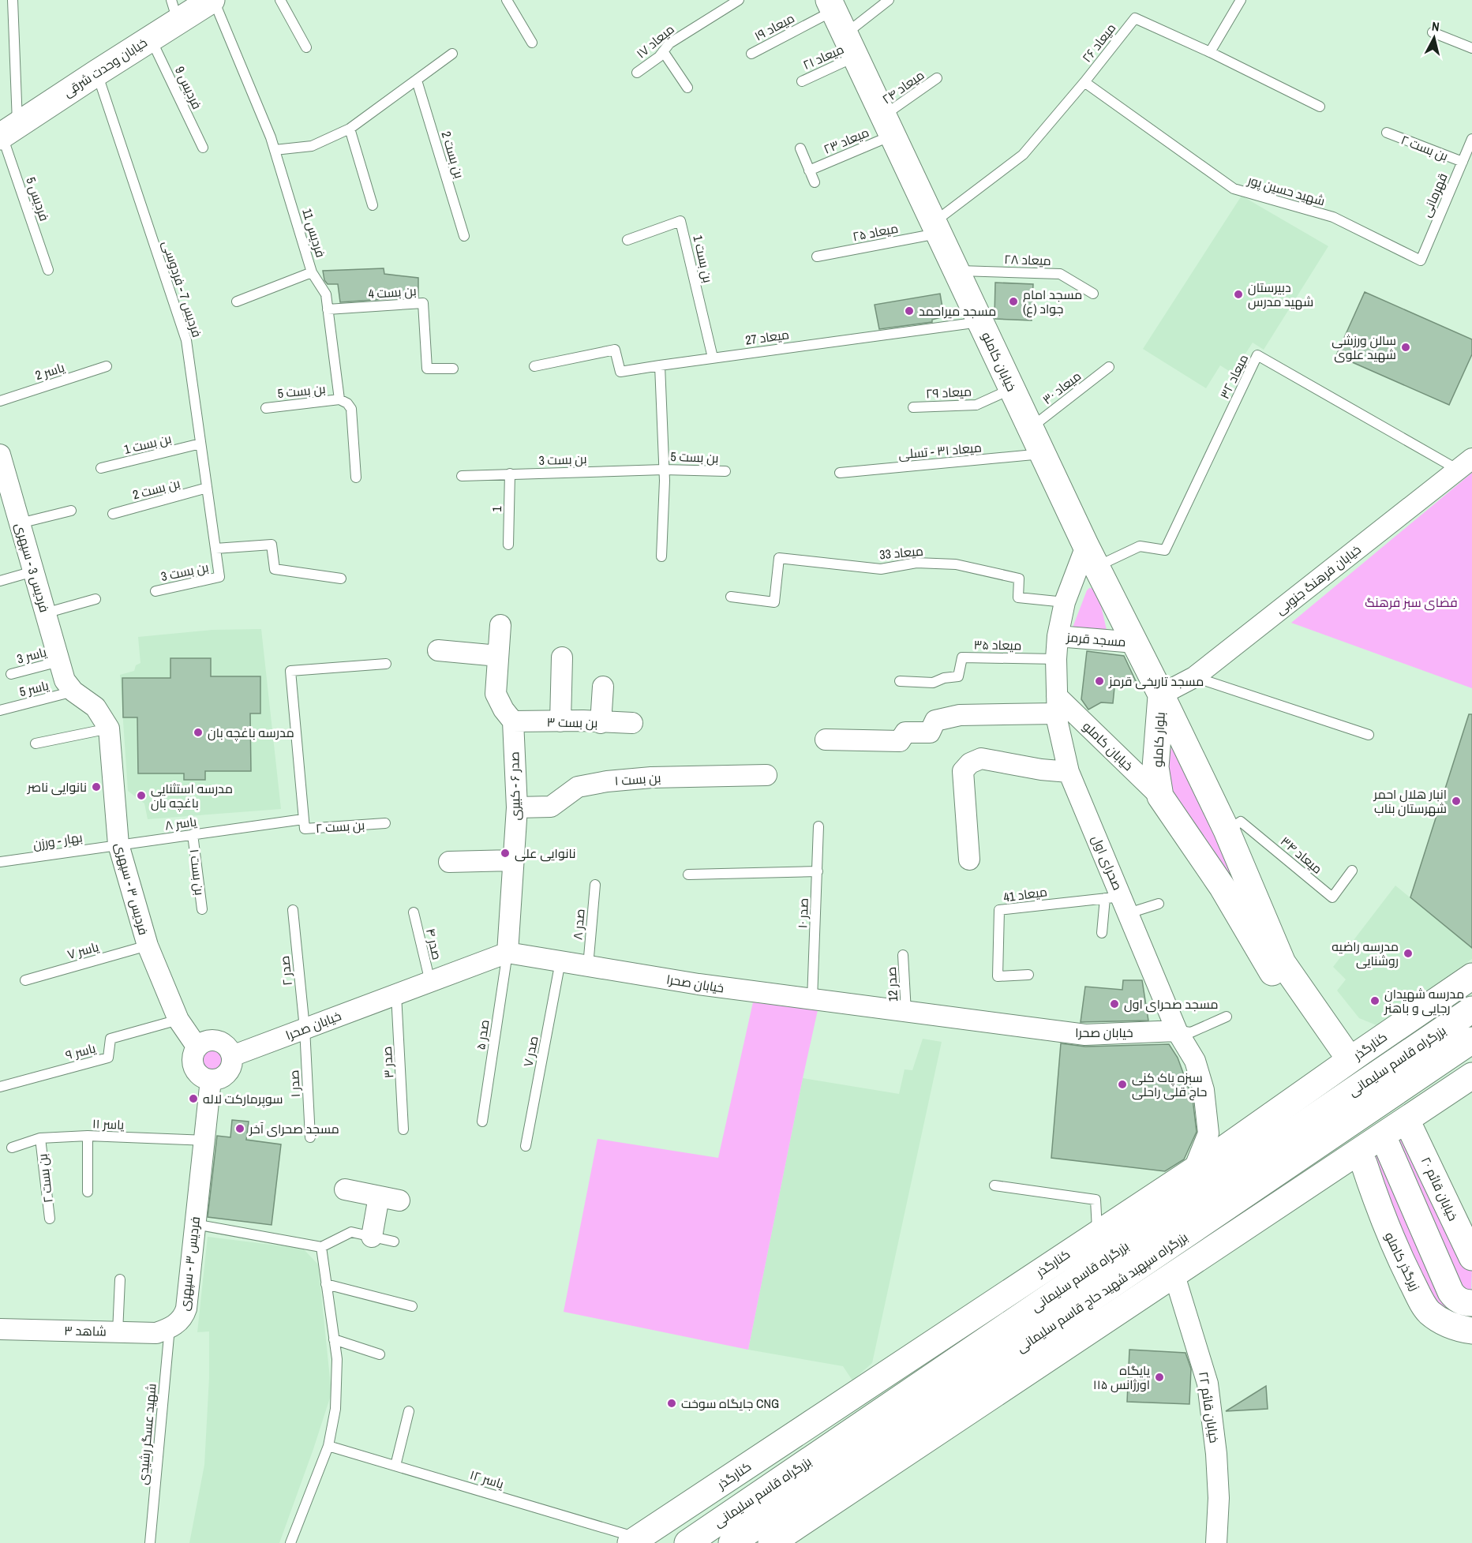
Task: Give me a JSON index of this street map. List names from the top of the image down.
{
  "streets": {
    "main road": [
      "خیابان وحدت شرقی",
      "خیابان کاملو",
      "بلوار کاملو",
      "کنارگذر",
      "بزرگراه قاسم سلیمانی",
      "خیابان قائم ۲۰",
      "زیرگذر کاملو",
      "بزرگراه سپهبد شهید حاج قاسم سلیمانی"
    ],
    "street": [
      "فردیس 3 - سپهری",
      "خیابان فرهنگ جنوبی",
      "مسجد قرمز",
      "بن بست ۳",
      "بن بست ۱",
      "صدر ۶ - کبیری",
      "صحرای اول",
      "فردیس ۳ - سپهری",
      "خیابان صحرا",
      "شاهد ۳",
      "خیابان قائم ۲۲"
    ],
    "lane": [
      "میعاد ۱۹",
      "میعاد ۱۷",
      "میعاد ۲۶",
      "میعاد ۲۱",
      "میعاد ۲۴",
      "فردیس 9",
      "میعاد ۲۳",
      "بن بست ۲",
      "بن بست 2",
      "شهید حسین پور",
      "قهرمانی",
      "فردیس 5",
      "میعاد ۲۵",
      "فردیس 11",
      "بن بست 1",
      "میعاد ۲۸",
      "فردیس 7 - فردوسی",
      "بن بست 4",
      "میعاد 27",
      "یاسر 2",
      "میعاد ۳۲",
      "میعاد ۳۰",
      "بن بست 5",
      "میعاد ۲۹",
      "میعاد ۳۱ - تسلی",
      "بن بست 3",
      "1",
      "میعاد 33",
      "میعاد ۳۵",
      "یاسر 3",
      "یاسر 5",
      "یاسر ۸",
      "بهار - ورزن",
      "میعاد ۳۴",
      "میعاد 41",
      "صدر ۱۰",
      "صدر ۸",
      "صدر ۴",
      "یاسر ۷",
      "صدر ۲",
      "صدر 12",
      "صدر ۵",
      "یاسر ۹",
      "صدر ۷",
      "صدر ۳",
      "صدر ۱",
      "یاسر ۱۱",
      "شهید عسگر رشیدی",
      "یاسر ۱۲"
    ]
  },
  "crossings": [
    ["میعاد ۱۹", "خیابان کاملو"],
    ["میعاد ۲۶", "شهید حسین پور"],
    ["میعاد ۲۶", "میعاد ۲۵"],
    ["میعاد ۲۶", "خیابان کاملو"],
    ["میعاد ۲۱", "خیابان کاملو"],
    ["خیابان وحدت شرقی", "فردیس 9"],
    ["خیابان وحدت شرقی", "فردیس 5"],
    ["خیابان وحدت شرقی", "فردیس 11"],
    ["خیابان وحدت شرقی", "فردیس 7 - فردوسی"],
    ["میعاد ۲۴", "میعاد ۲۳"],
    ["میعاد ۲۴", "خیابان کاملو"],
    ["میعاد ۲۳", "خیابان کاملو"],
    ["بن بست ۲", "قهرمانی"],
    ["بن بست ۲", "یاسر ۸"],
    ["بن بست ۲", "یاسر ۱۱"],
    ["بن بست 2", "فردیس 7 - فردوسی"],
    ["شهید حسین پور", "قهرمانی"],
    ["میعاد ۲۵", "خیابان کاملو"],
    ["فردیس 11", "بن بست 4"],
    ["فردیس 11", "بن بست 5"],
    ["بن بست 1", "فردیس 7 - فردوسی"],
    ["بن بست 1", "میعاد 27"],
    ["میعاد ۲۸", "خیابان کاملو"],
    ["فردیس 7 - فردوسی", "بن بست 3"],
    ["میعاد 27", "خیابان کاملو"],
    ["خیابان کاملو", "میعاد ۳۲"],
    ["خیابان کاملو", "میعاد ۳۰"],
    ["خیابان کاملو", "میعاد ۲۹"],
    ["خیابان کاملو", "میعاد ۳۱ - تسلی"],
    ["خیابان کاملو", "خیابان فرهنگ جنوبی"],
    ["خیابان کاملو", "مسجد قرمز"],
    ["خیابان کاملو", "بلوار کاملو"],
    ["خیابان کاملو", "صحرای اول"],
    ["میعاد ۳۲", "خیابان فرهنگ جنوبی"],
    ["میعاد ۳۲", "صحرای اول"],
    ["بن بست 5", "بن بست 3"],
    ["بن بست 3", "1"],
    ["میعاد 33", "صحرای اول"],
    ["فردیس 3 - سپهری", "یاسر 3"],
    ["فردیس 3 - سپهری", "یاسر 5"],
    ["فردیس 3 - سپهری", "فردیس ۳ - سپهری"],
    ["خیابان فرهنگ جنوبی", "بلوار کاملو"],
    ["مسجد قرمز", "صحرای اول"],
    ["میعاد ۳۵", "صحرای اول"],
    ["یاسر 3", "یاسر 5"],
    ["یاسر 3", "فردیس ۳ - سپهری"],
    ["یاسر 5", "فردیس ۳ - سپهری"],
    ["بن بست ۳", "صدر ۶ - کبیری"],
    ["بلوار کاملو", "میعاد ۳۴"],
    ["بلوار کاملو", "کنارگذر"],
    ["بن بست ۱", "صدر ۶ - کبیری"],
    ["بن بست ۱", "یاسر ۸"],
    ["صدر ۶ - کبیری", "خیابان صحرا"],
    ["صدر ۶ - کبیری", "صدر ۵"],
    ["یاسر ۸", "بهار - ورزن"],
    ["یاسر ۸", "فردیس ۳ - سپهری"],
    ["بهار - ورزن", "فردیس ۳ - سپهری"],
    ["صحرای اول", "میعاد 41"],
    ["صحرای اول", "خیابان صحرا"],
    ["صحرای اول", "کنارگذر"],
    ["فردیس ۳ - سپهری", "یاسر ۷"],
    ["فردیس ۳ - سپهری", "خیابان صحرا"],
    ["فردیس ۳ - سپهری", "یاسر ۹"],
    ["فردیس ۳ - سپهری", "یاسر ۱۱"],
    ["فردیس ۳ - سپهری", "شاهد ۳"],
    ["فردیس ۳ - سپهری", "شهید عسگر رشیدی"],
    ["صدر ۱۰", "خیابان صحرا"],
    ["صدر ۸", "خیابان صحرا"],
    ["صدر ۴", "خیابان صحرا"],
    ["صدر ۲", "خیابان صحرا"],
    ["صدر ۲", "صدر ۱"],
    ["خیابان صحرا", "صدر 12"],
    ["خیابان صحرا", "صدر ۵"],
    ["خیابان صحرا", "صدر ۷"],
    ["خیابان صحرا", "صدر ۳"],
    ["خیابان صحرا", "صدر ۱"],
    ["کنارگذر", "یاسر ۱۲"],
    ["شاهد ۳", "شهید عسگر رشیدی"]
  ],
  "parks": ["فضای سبز فرهنگ"],
  "places": [
    "دبیرستان شهید مدرس",
    "مسجد امام جواد (ع)",
    "مسجد میراحمد",
    "سالن ورزشی شهید علوی",
    "مسجد تاریخی قرمز",
    "مدرسه باغچه بان",
    "نانوایی ناصر",
    "مدرسه استثنایی باغچه بان",
    "انبار هلال احمر شهرستان بناب",
    "نانوایی علی",
    "مدرسه راضیه روشنایی",
    "مدرسه شهیدان رجایی و باهنر",
    "مسجد صحرای اول",
    "سبزه پاک کنی حاج قلی راحلی",
    "سوپرمارکت لاله",
    "مسجد صحرای آخر",
    "پایگاه اورژانس ۱۱۵",
    "جایگاه سوخت CNG"
  ],
  "north": "top"
}
